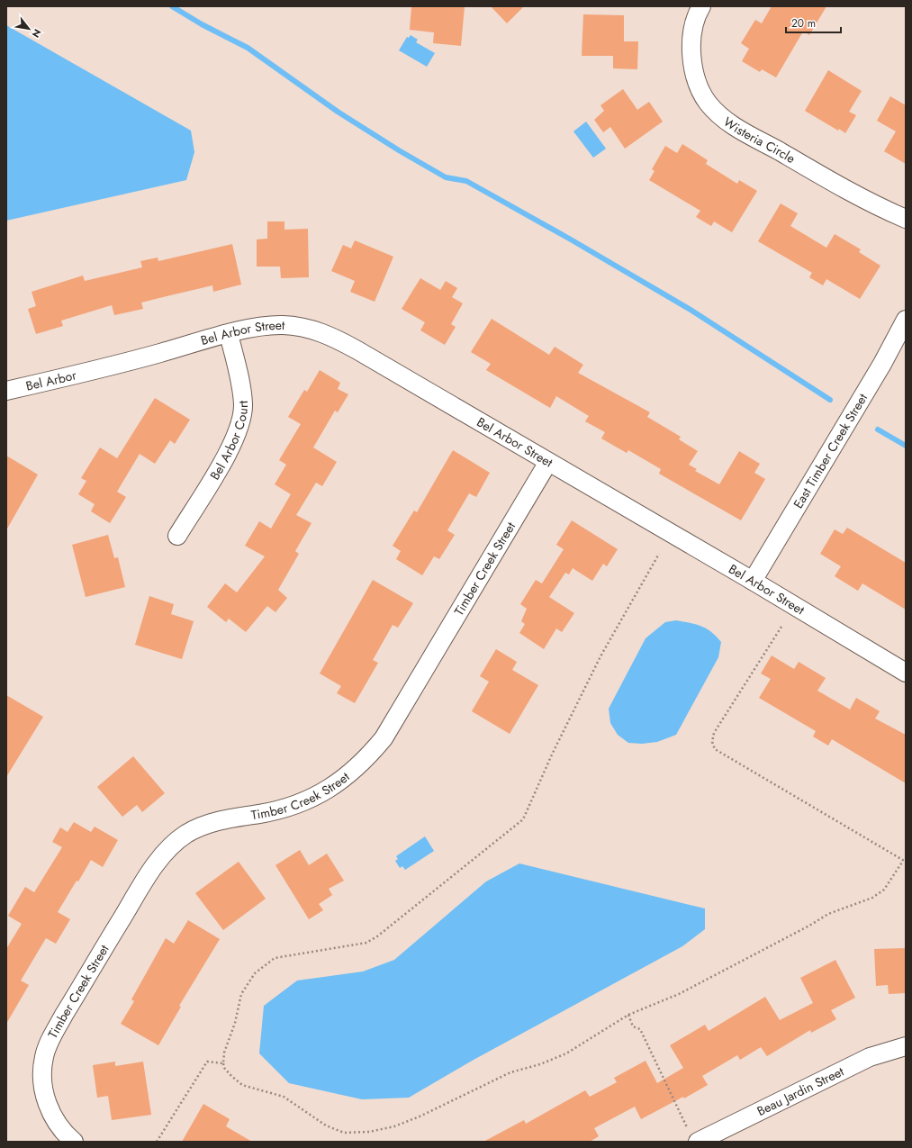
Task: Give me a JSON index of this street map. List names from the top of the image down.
{
  "streets": {
    "street": [
      "Wisteria Circle",
      "Bel Arbor Street",
      "Bel Arbor",
      "Bel Arbor Court",
      "East Timber Creek Street",
      "Timber Creek Street",
      "Beau Jardin Street"
    ]
  },
  "crossings": [
    ["Bel Arbor Street", "Bel Arbor"],
    ["Bel Arbor Street", "Bel Arbor Court"],
    ["Bel Arbor Street", "East Timber Creek Street"],
    ["Bel Arbor Street", "Timber Creek Street"]
  ],
  "scale_bar": "20 m",
  "north": "bottom right"
}
